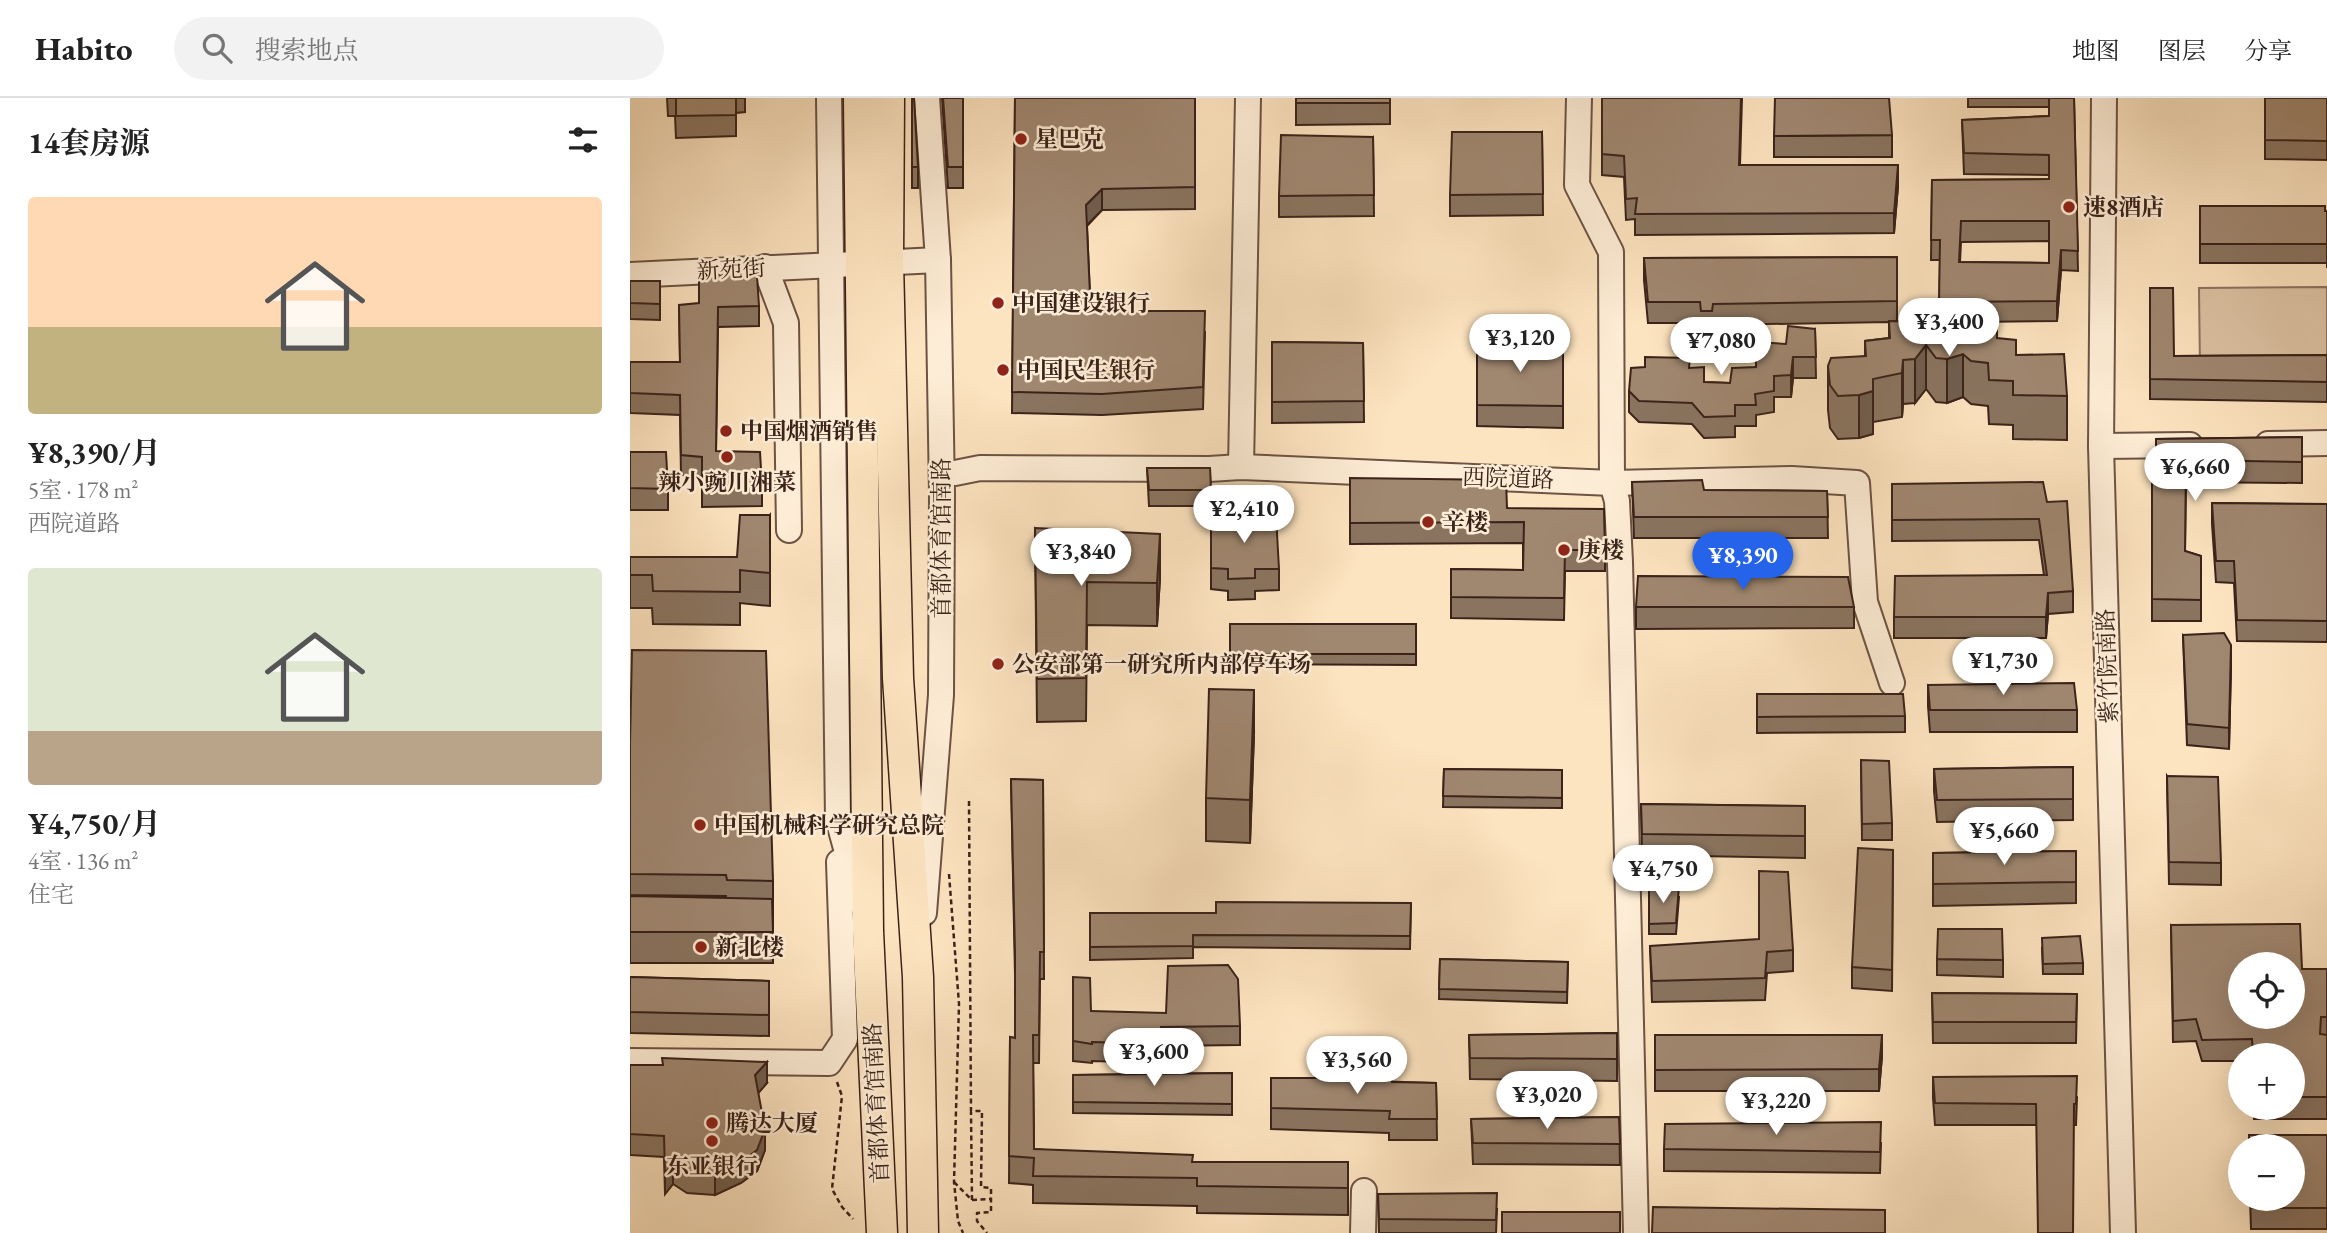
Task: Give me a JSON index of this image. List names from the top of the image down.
{
  "streets": {
    "main road": ["首都体育馆南路"],
    "street": ["新苑街", "西院道路", "紫竹院南路"]
  },
  "crossings": [
    ["新苑街", "首都体育馆南路"]
  ],
  "places": [
    "星巴克",
    "速8酒店",
    "中国建设银行",
    "中国民生银行",
    "中国烟酒销售",
    "辣小豌川湘菜",
    "辛楼",
    "庚楼",
    "公安部第一研究所内部停车场",
    "中国机械科学研究总院",
    "新北楼",
    "腾达大厦",
    "东亚银行"
  ],
  "page": {
    "header": "Habito",
    "search": "搜索地点",
    "nav": ["地图", "图层", "分享"],
    "heading": "14套房源",
    "list": [
      {
        "name": "¥8,390/月",
        "note": "5室 · 178 m² · 西院道路"
      },
      {
        "name": "¥4,750/月",
        "note": "4室 · 136 m² · 住宅"
      }
    ],
    "price": [
      "¥3,400",
      "¥3,120",
      "¥7,080",
      "¥6,660",
      "¥2,410",
      "¥3,840",
      "¥8,390",
      "¥1,730",
      "¥5,660",
      "¥4,750",
      "¥3,600",
      "¥3,560",
      "¥3,020",
      "¥3,220"
    ],
    "map_buttons": ["+", "−"]
  }
}
